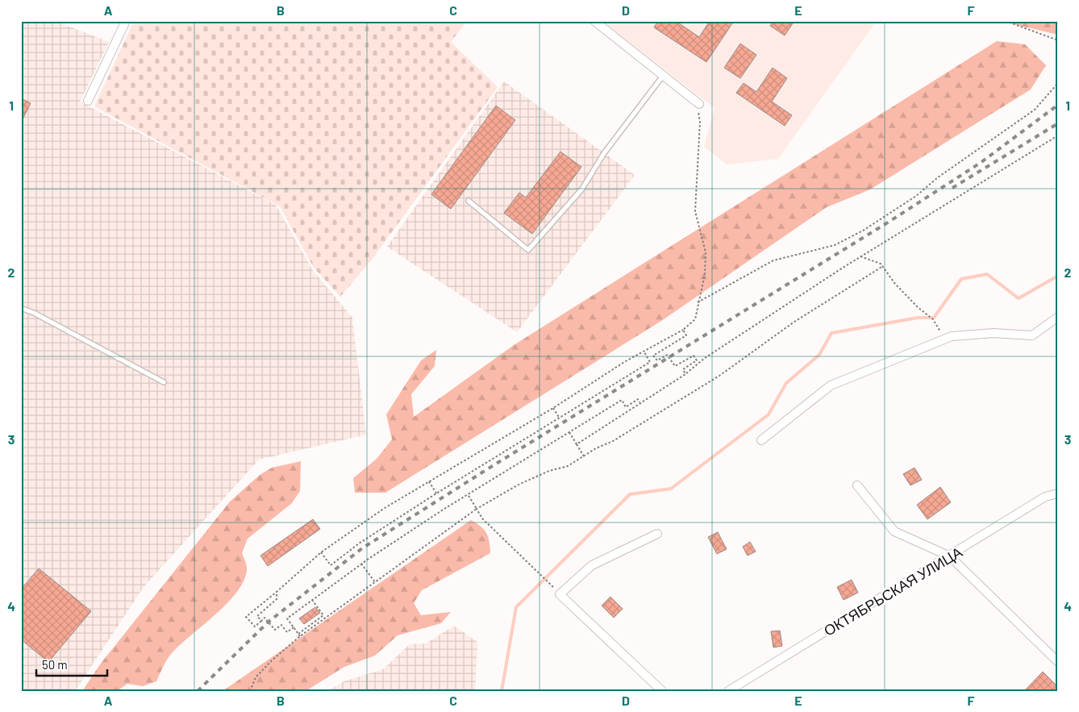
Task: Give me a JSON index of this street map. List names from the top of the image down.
{
  "streets": {
    "street": ["ОКТЯБРЬСКАЯ УЛИЦА"]
  },
  "scale_bar": "50 m",
  "grid": {
    "columns": [
      "A",
      "B",
      "C",
      "D",
      "E",
      "F"
    ],
    "rows": [
      "1",
      "2",
      "3",
      "4"
    ]
  }
}
